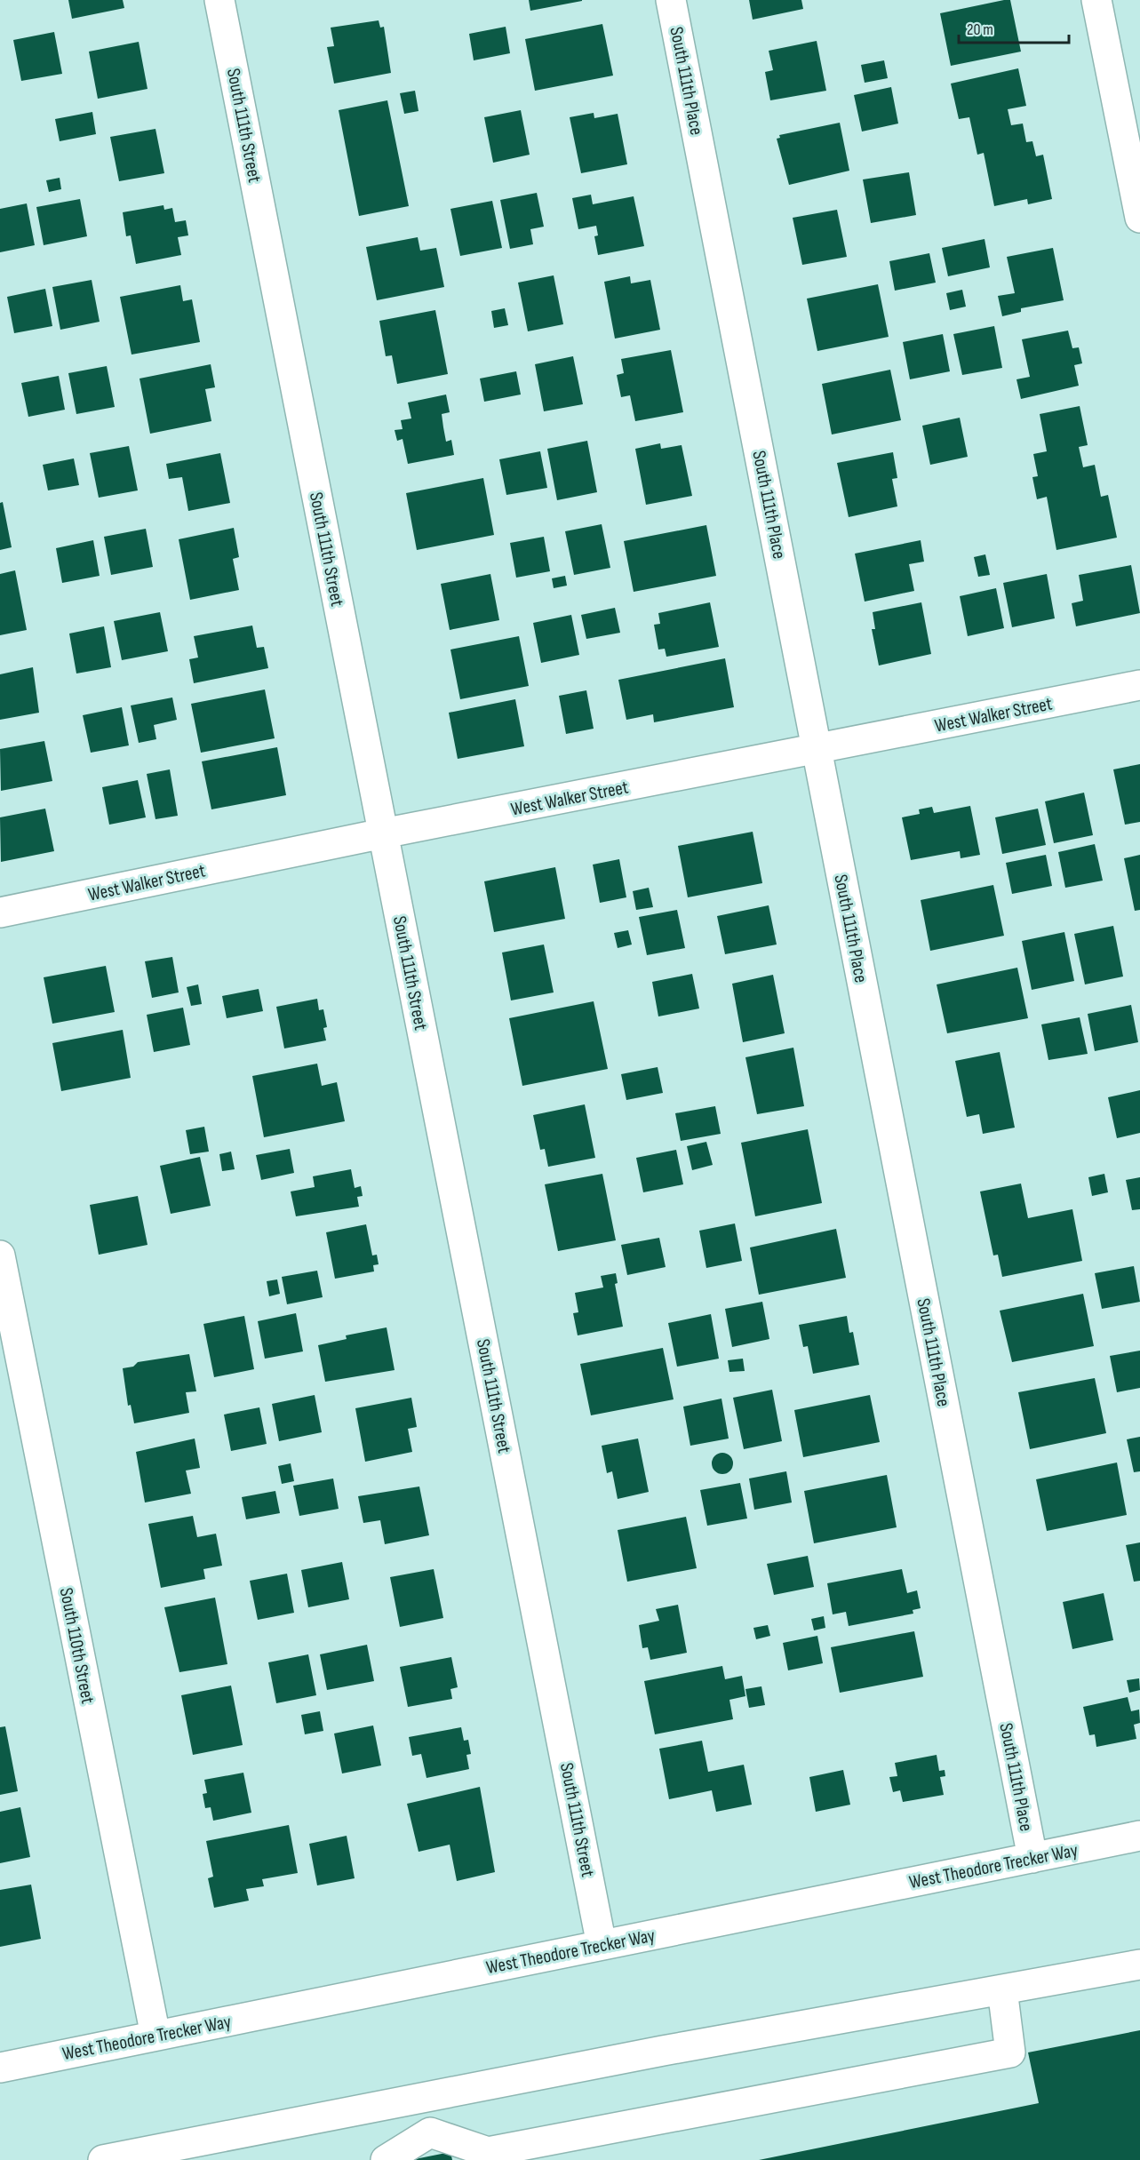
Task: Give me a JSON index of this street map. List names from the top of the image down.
{
  "streets": {
    "street": [
      "South 111th Place",
      "South 111th Street",
      "West Walker Street",
      "South 110th Street",
      "West Theodore Trecker Way"
    ]
  },
  "crossings": [
    ["South 111th Place", "West Walker Street"],
    ["South 111th Place", "West Theodore Trecker Way"],
    ["South 111th Street", "West Walker Street"],
    ["South 111th Street", "West Theodore Trecker Way"],
    ["South 110th Street", "West Theodore Trecker Way"]
  ],
  "scale_bar": "20 m"
}
